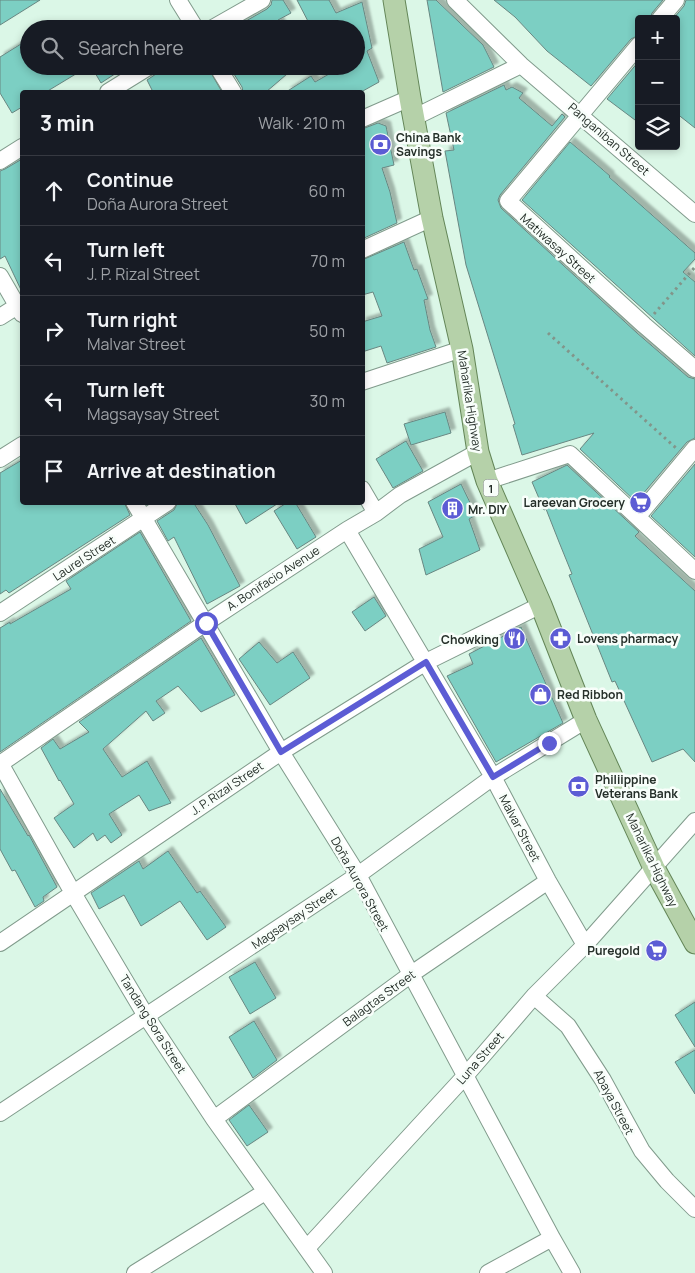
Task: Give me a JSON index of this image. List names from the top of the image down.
{
  "streets": {
    "main road": ["Maharlika Highway", "1"],
    "street": [
      "Panganiban Street",
      "Matiwasay Street",
      "Laurel Street",
      "A. Bonifacio Avenue",
      "J. P. Rizal Street",
      "Malvar Street",
      "Doña Aurora Street",
      "Magsaysay Street",
      "Balagtas Street",
      "Tandang Sora Street",
      "Luna Street",
      "Abaya Street"
    ]
  },
  "crossings": [
    ["Panganiban Street", "Matiwasay Street"],
    ["Maharlika Highway", "A. Bonifacio Avenue"],
    ["Maharlika Highway", "J. P. Rizal Street"],
    ["Maharlika Highway", "Magsaysay Street"],
    ["Maharlika Highway", "Luna Street"],
    ["Laurel Street", "Doña Aurora Street"],
    ["A. Bonifacio Avenue", "Malvar Street"],
    ["A. Bonifacio Avenue", "Doña Aurora Street"],
    ["A. Bonifacio Avenue", "Tandang Sora Street"],
    ["J. P. Rizal Street", "Malvar Street"],
    ["J. P. Rizal Street", "Doña Aurora Street"],
    ["J. P. Rizal Street", "Tandang Sora Street"],
    ["Malvar Street", "Magsaysay Street"],
    ["Malvar Street", "Balagtas Street"],
    ["Malvar Street", "Luna Street"],
    ["Doña Aurora Street", "Magsaysay Street"],
    ["Doña Aurora Street", "Balagtas Street"],
    ["Doña Aurora Street", "Luna Street"],
    ["Magsaysay Street", "Tandang Sora Street"],
    ["Balagtas Street", "Tandang Sora Street"],
    ["Tandang Sora Street", "Luna Street"],
    ["Luna Street", "Abaya Street"]
  ],
  "places": {
    "bank": ["China Bank Savings", "Philiippine Veterans Bank"],
    "supermarket": ["Lareevan Grocery", "Puregold"],
    "building": ["Mr. DIY"],
    "pharmacy": ["Lovens pharmacy"],
    "restaurant": ["Chowking"],
    "shop": ["Red Ribbon"]
  },
  "page": {
    "map_buttons": ["+", "−"],
    "search": "Search here",
    "heading": ["3 min", "Walk · 210 m"],
    "list": [
      ["Continue", "Doña Aurora Street", "60 m"],
      ["Turn left", "J. P. Rizal Street", "70 m"],
      ["Turn right", "Malvar Street", "50 m"],
      ["Turn left", "Magsaysay Street", "30 m"],
      "Arrive at destination"
    ]
  }
}
